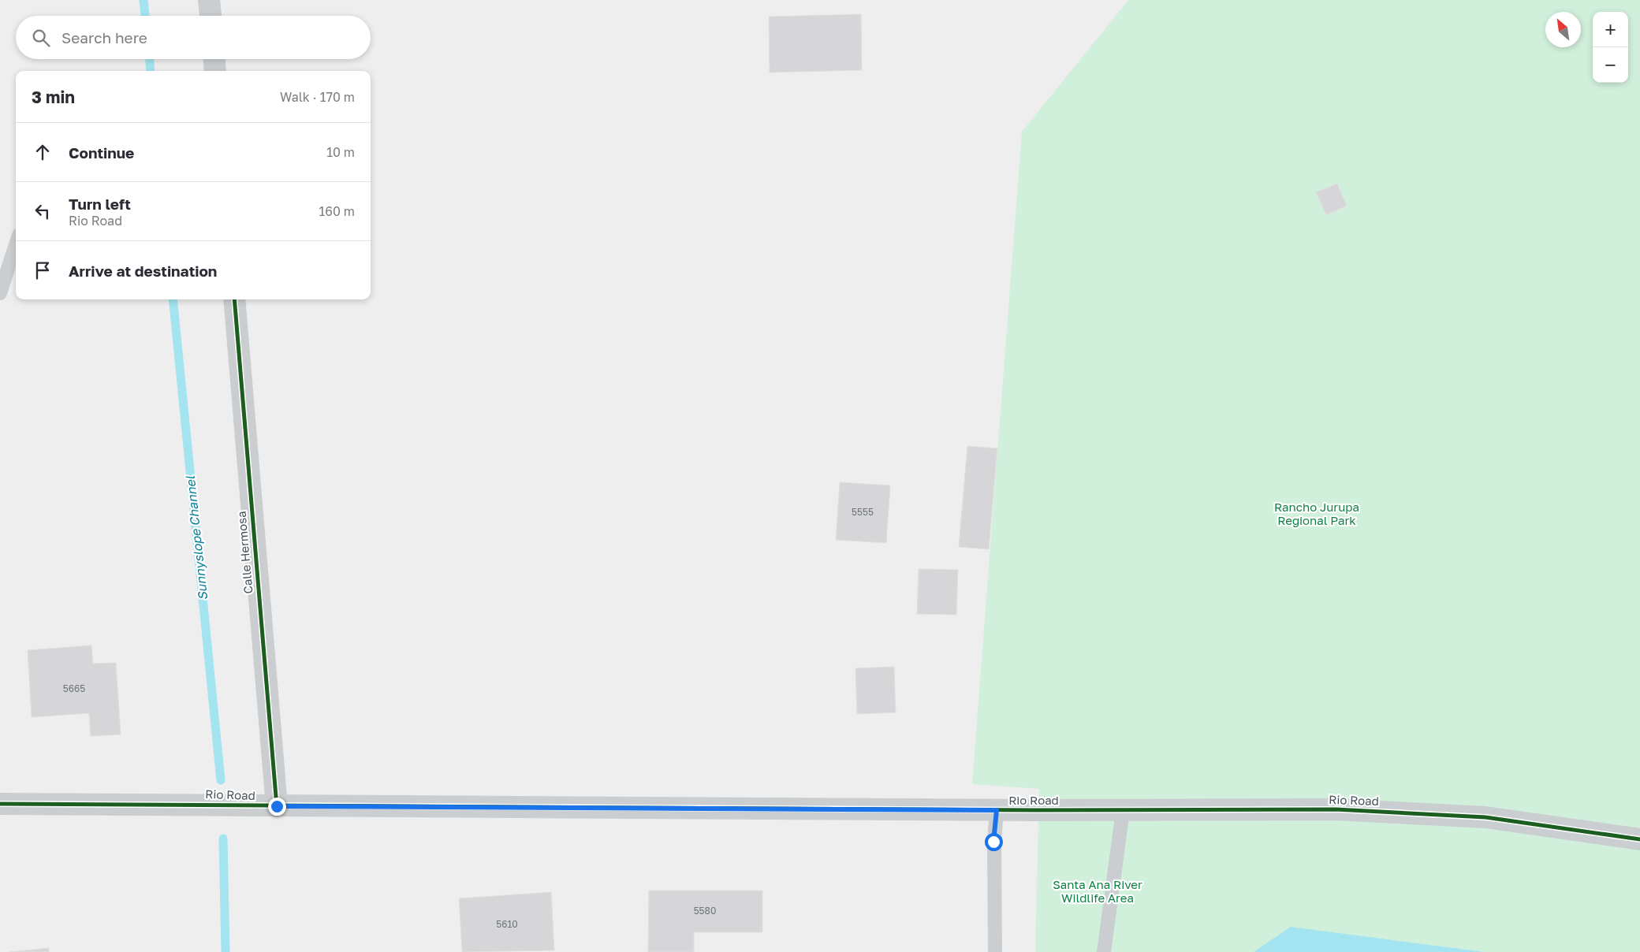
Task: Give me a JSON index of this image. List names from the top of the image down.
{
  "streets": {
    "street": ["Calle Hermosa", "Rio Road"]
  },
  "crossings": [
    ["Calle Hermosa", "Rio Road"]
  ],
  "water": ["Sunnyslope Channel"],
  "parks": ["Rancho Jurupa Regional Park", "Santa Ana River Wildlife Area"],
  "house_numbers": [
    "5555",
    "5665",
    "5580",
    "5610"
  ],
  "north": "top left",
  "page": {
    "map_buttons": ["+", "−"],
    "search": "Search here",
    "heading": ["3 min", "Walk · 170 m"],
    "list": [
      ["Continue", "10 m"],
      ["Turn left", "Rio Road", "160 m"],
      "Arrive at destination"
    ]
  }
}
